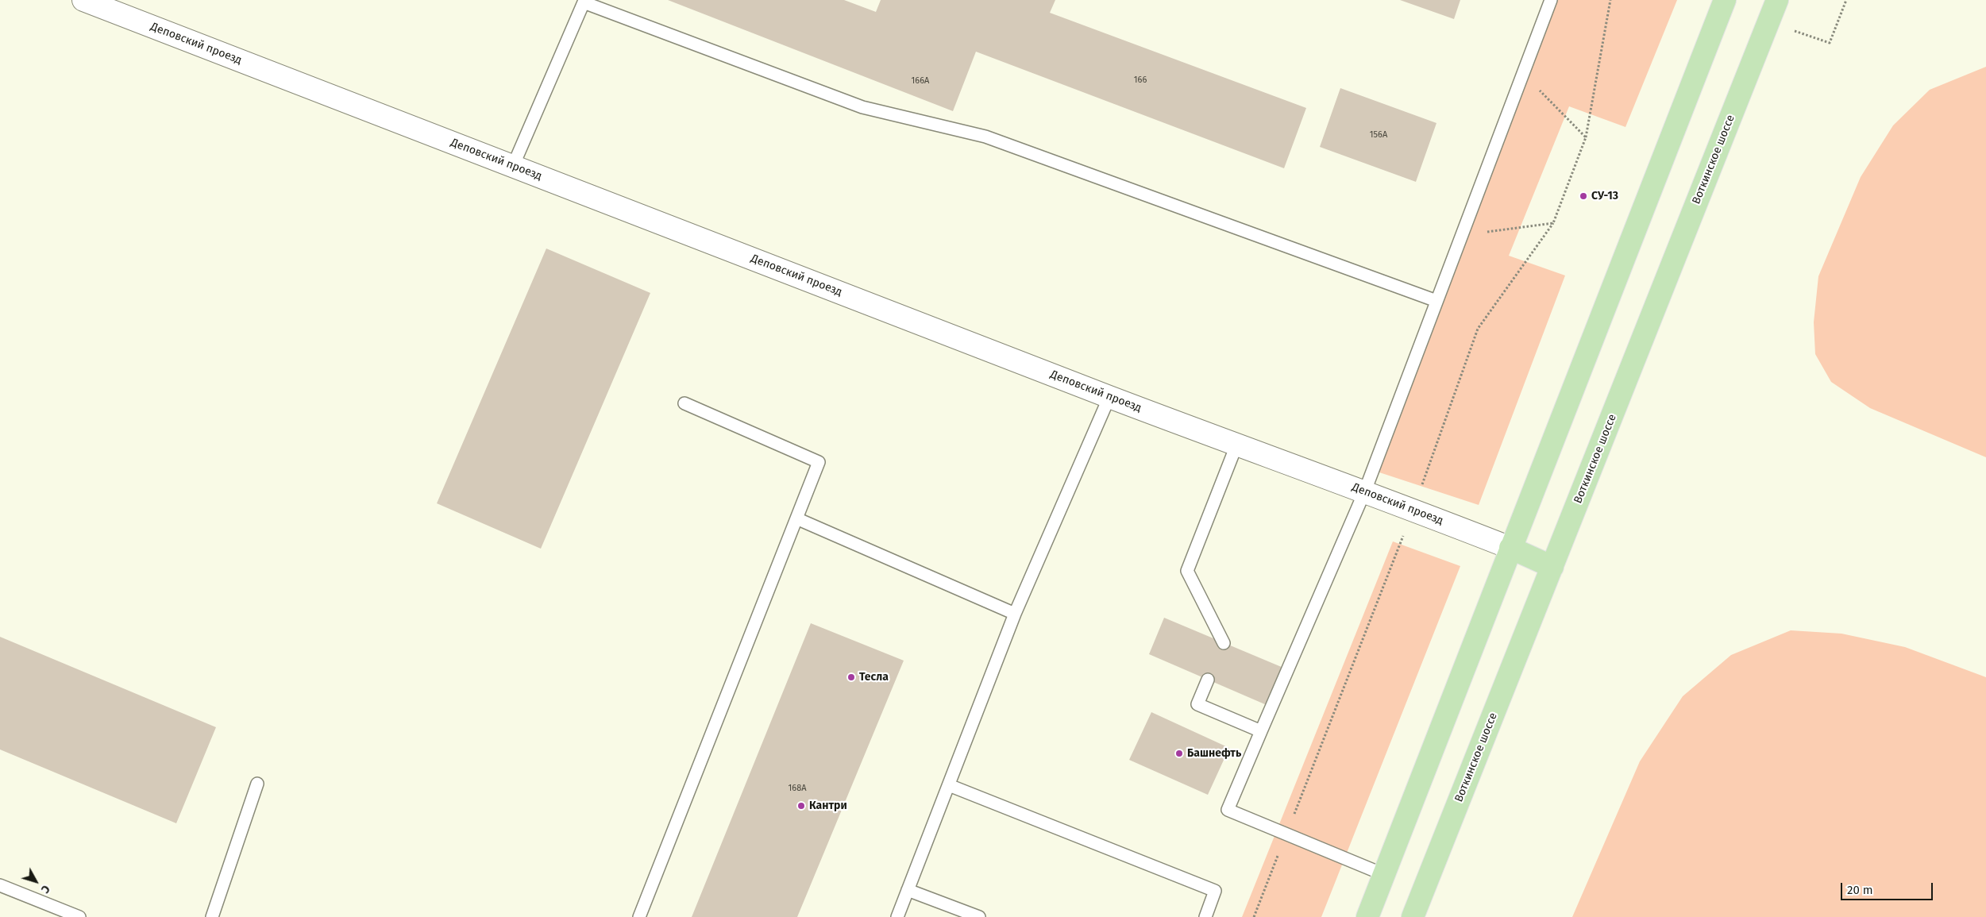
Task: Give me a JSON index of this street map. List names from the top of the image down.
{
  "streets": {
    "main road": ["Воткинское шоссе"],
    "street": ["Деповский проезд"]
  },
  "places": [
    "СУ-13",
    "Тесла",
    "Башнефть",
    "Кантри"
  ],
  "house_numbers": [
    "166",
    "166А",
    "156А",
    "168А"
  ],
  "scale_bar": "20 m",
  "north": "bottom right"
}
